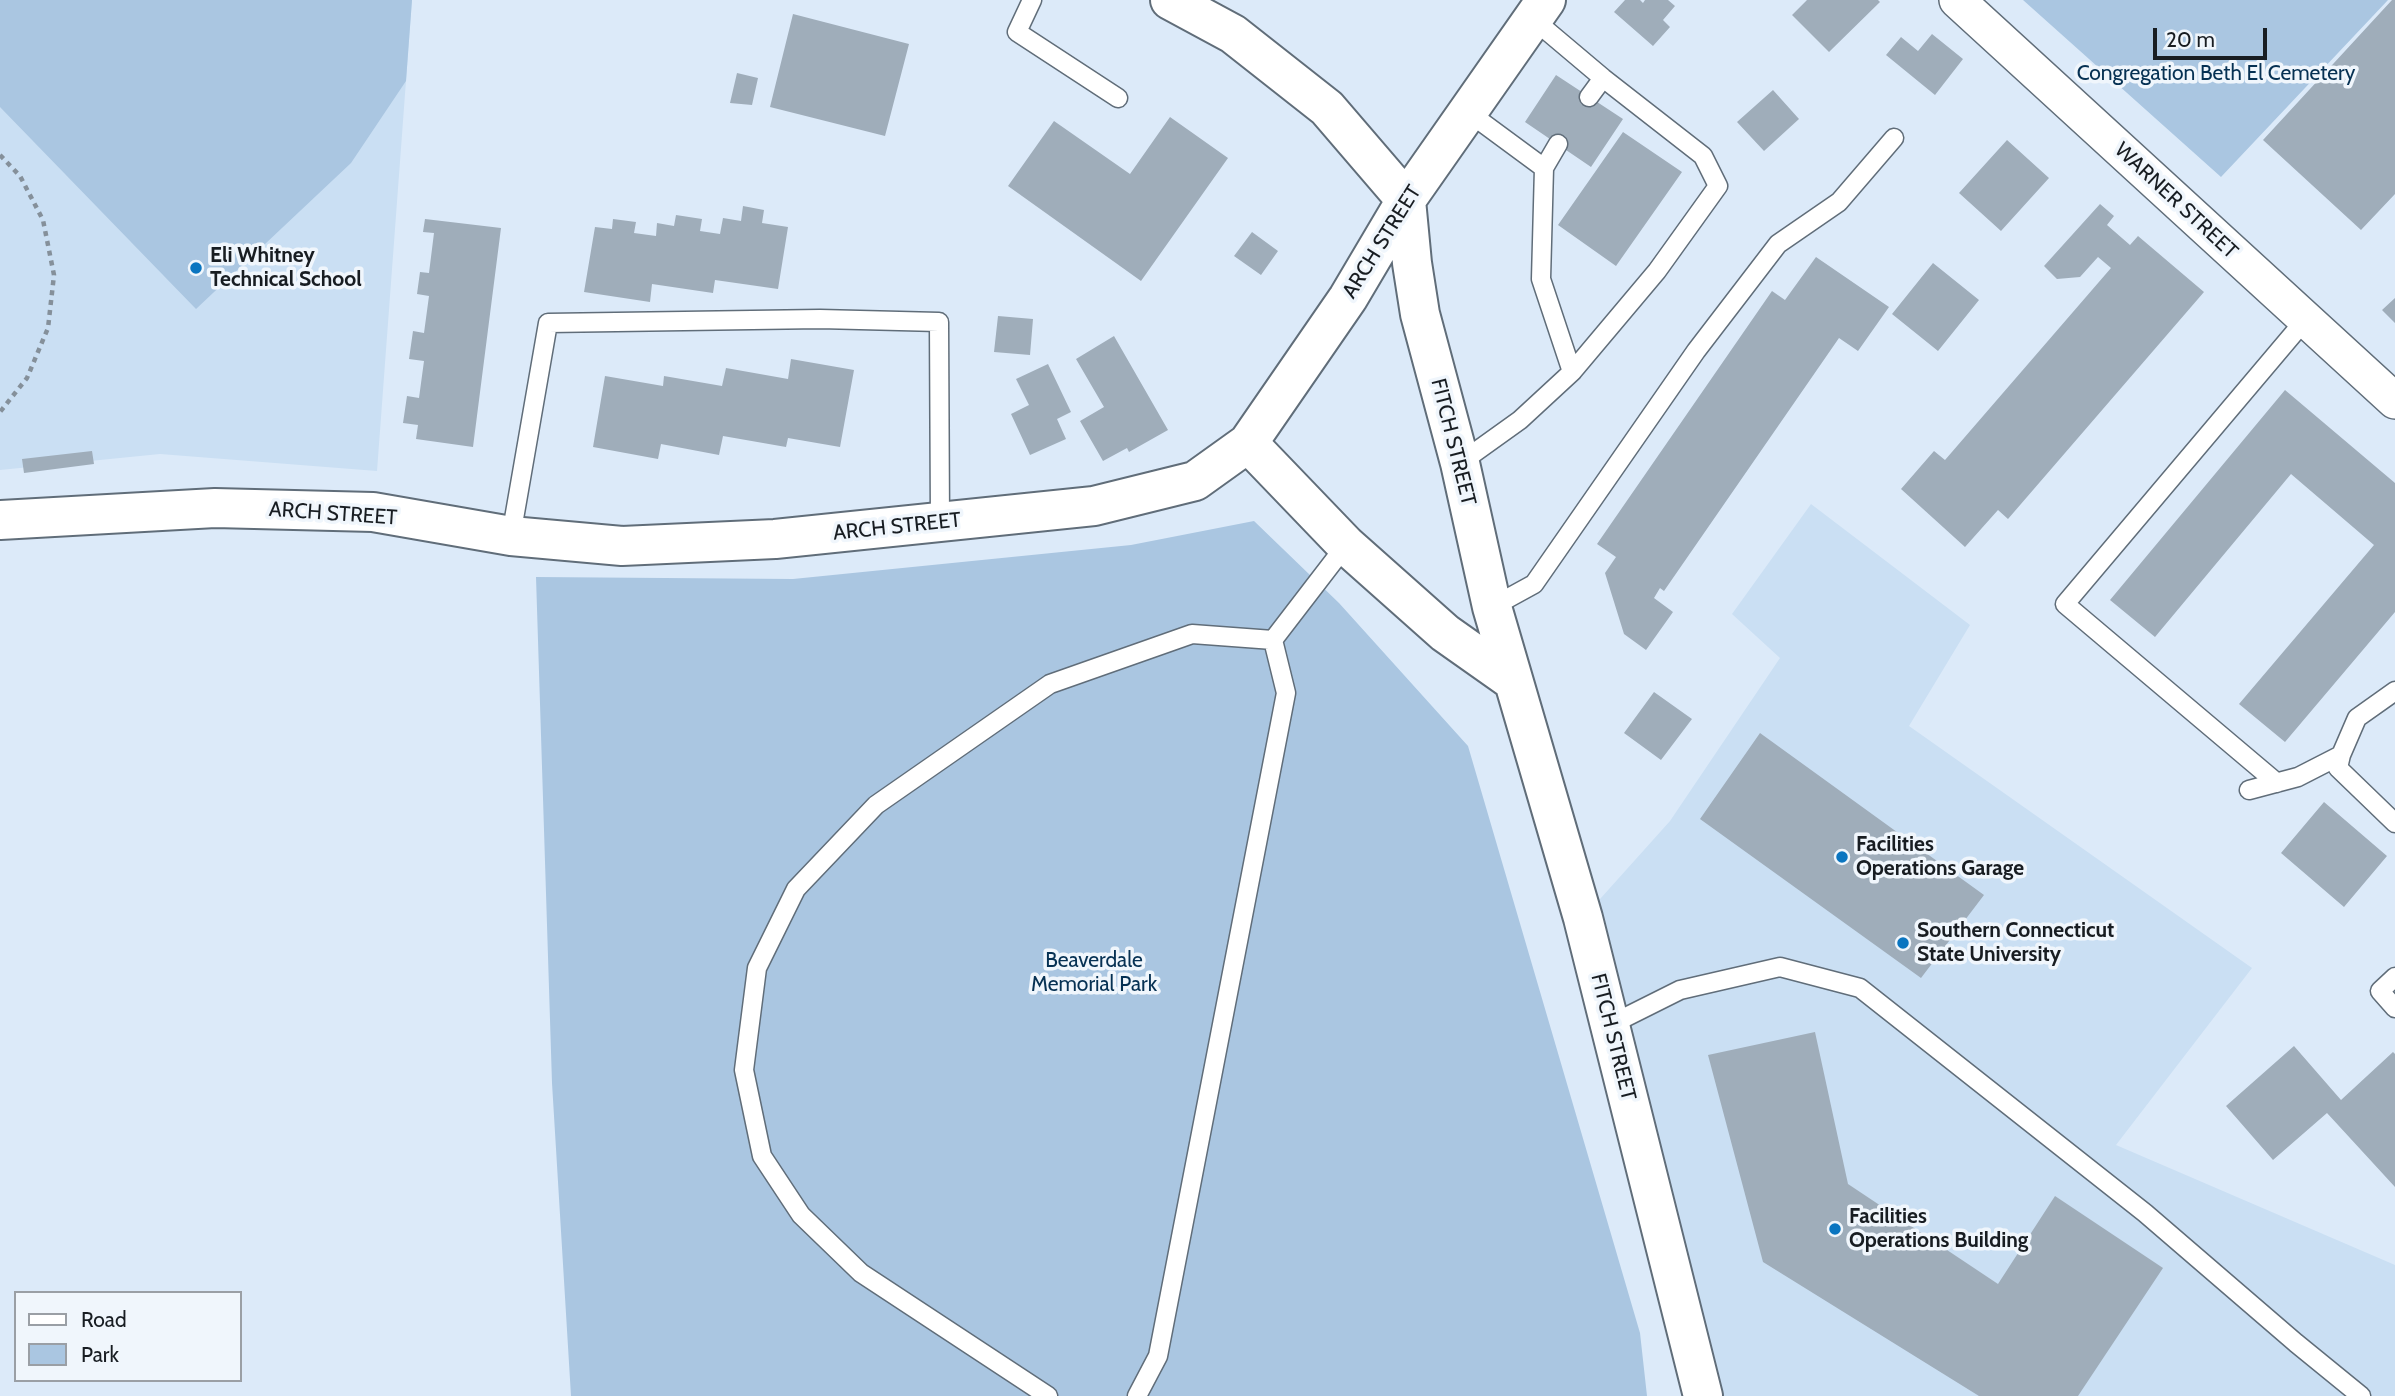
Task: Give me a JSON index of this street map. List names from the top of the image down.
{
  "streets": {
    "street": ["WARNER STREET", "ARCH STREET", "FITCH STREET"]
  },
  "crossings": [
    ["ARCH STREET", "FITCH STREET"]
  ],
  "parks": ["Congregation Beth El Cemetery", "Beaverdale Memorial Park"],
  "places": [
    "Eli Whitney Technical School",
    "Facilities Operations Garage",
    "Southern Connecticut State University",
    "Facilities Operations Building"
  ],
  "legend": ["Road", "Park"],
  "scale_bar": "20 m"
}
